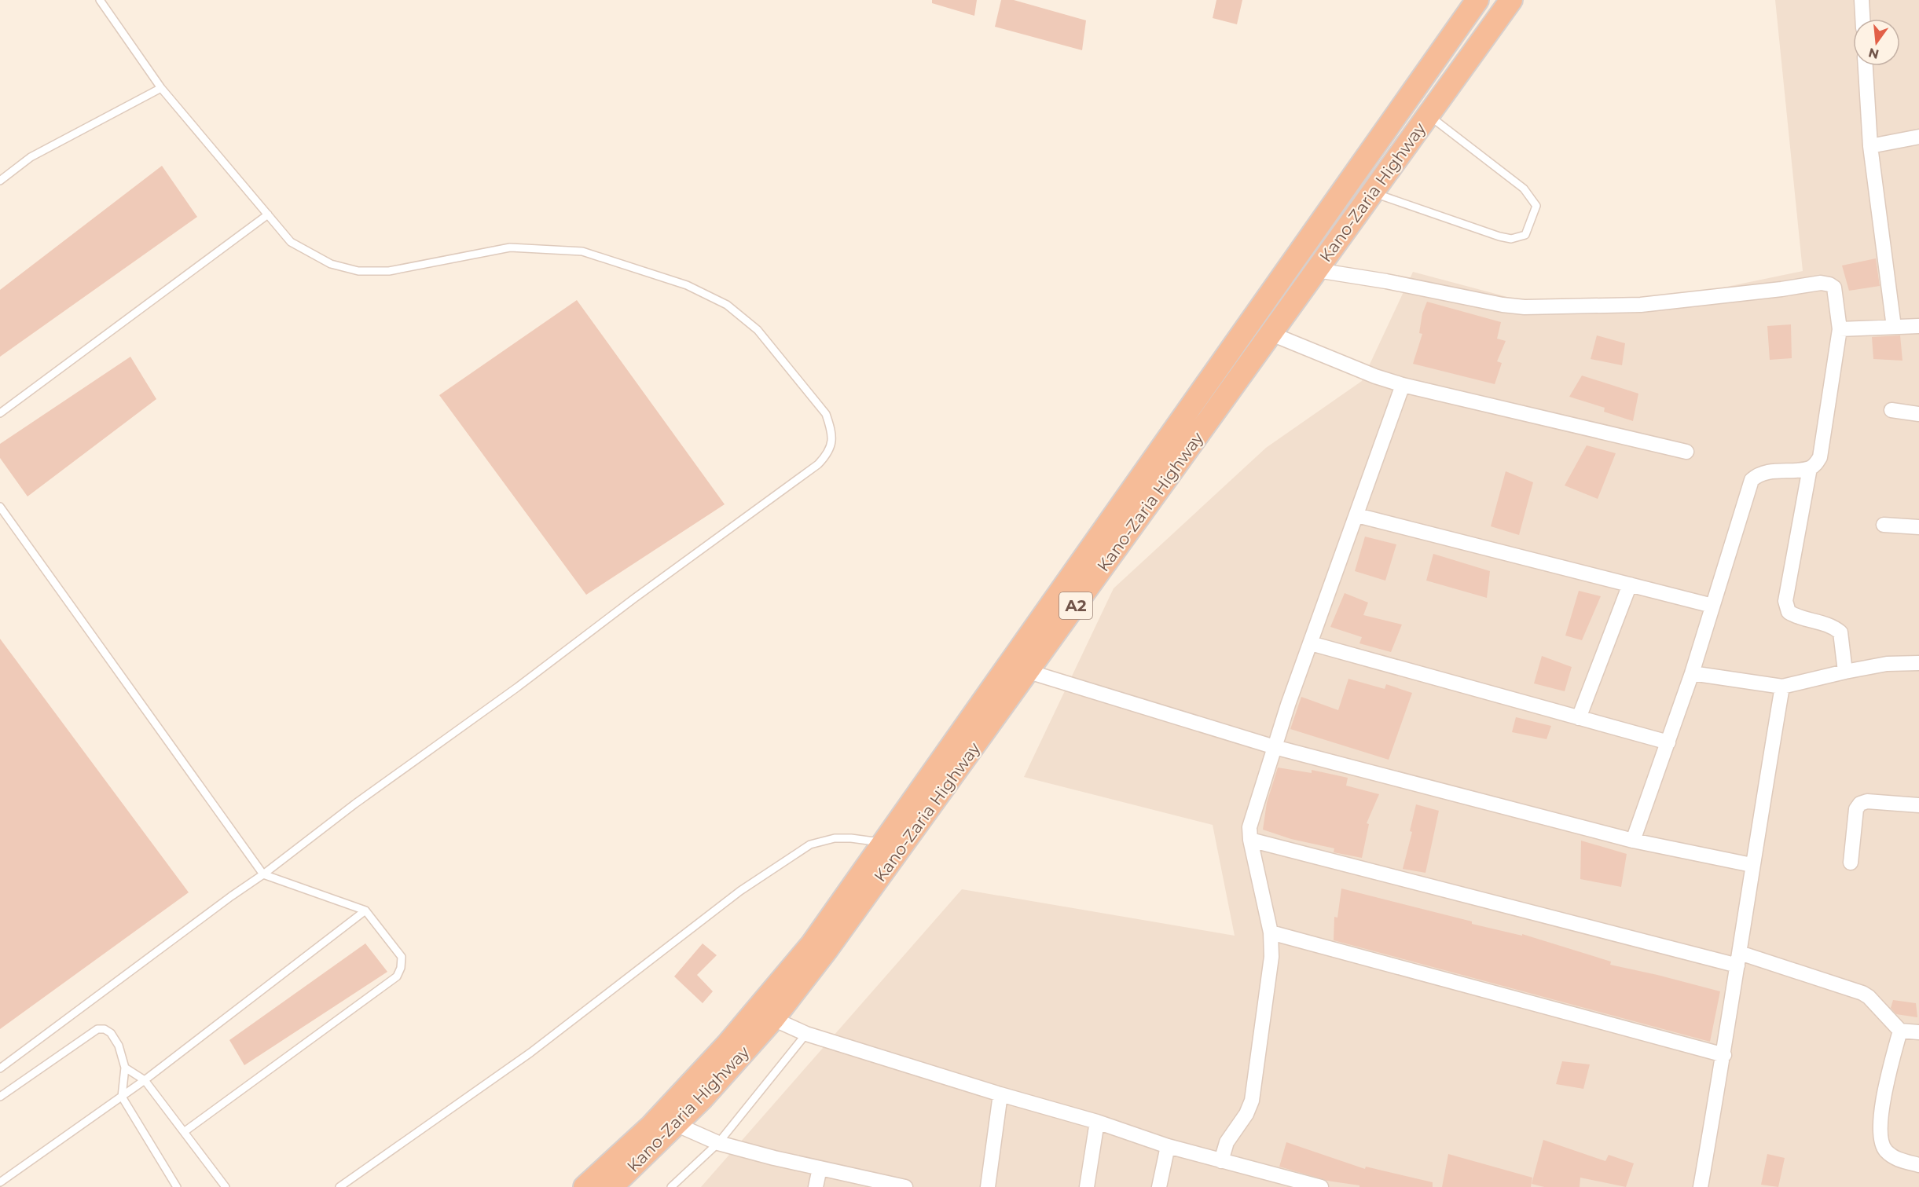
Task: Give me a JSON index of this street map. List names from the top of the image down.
{
  "streets": {
    "highway": ["Kano-Zaria Highway", "A2"]
  },
  "north": "bottom"
}
